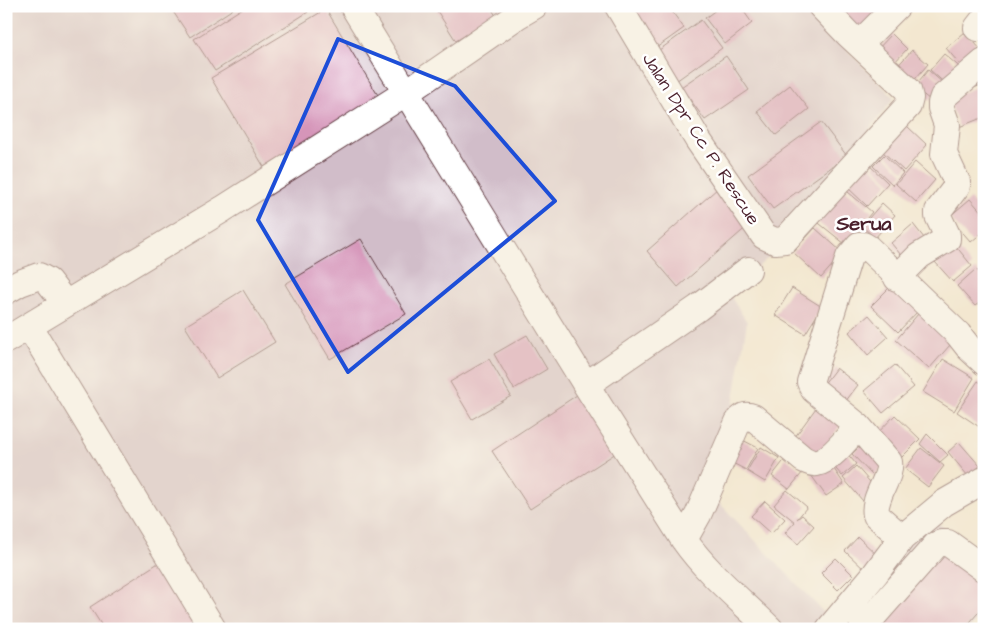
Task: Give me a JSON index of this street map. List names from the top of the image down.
{
  "streets": {
    "street": ["Jalan Dpr Cc P. Rescue"]
  },
  "districts": ["Serua"]
}
